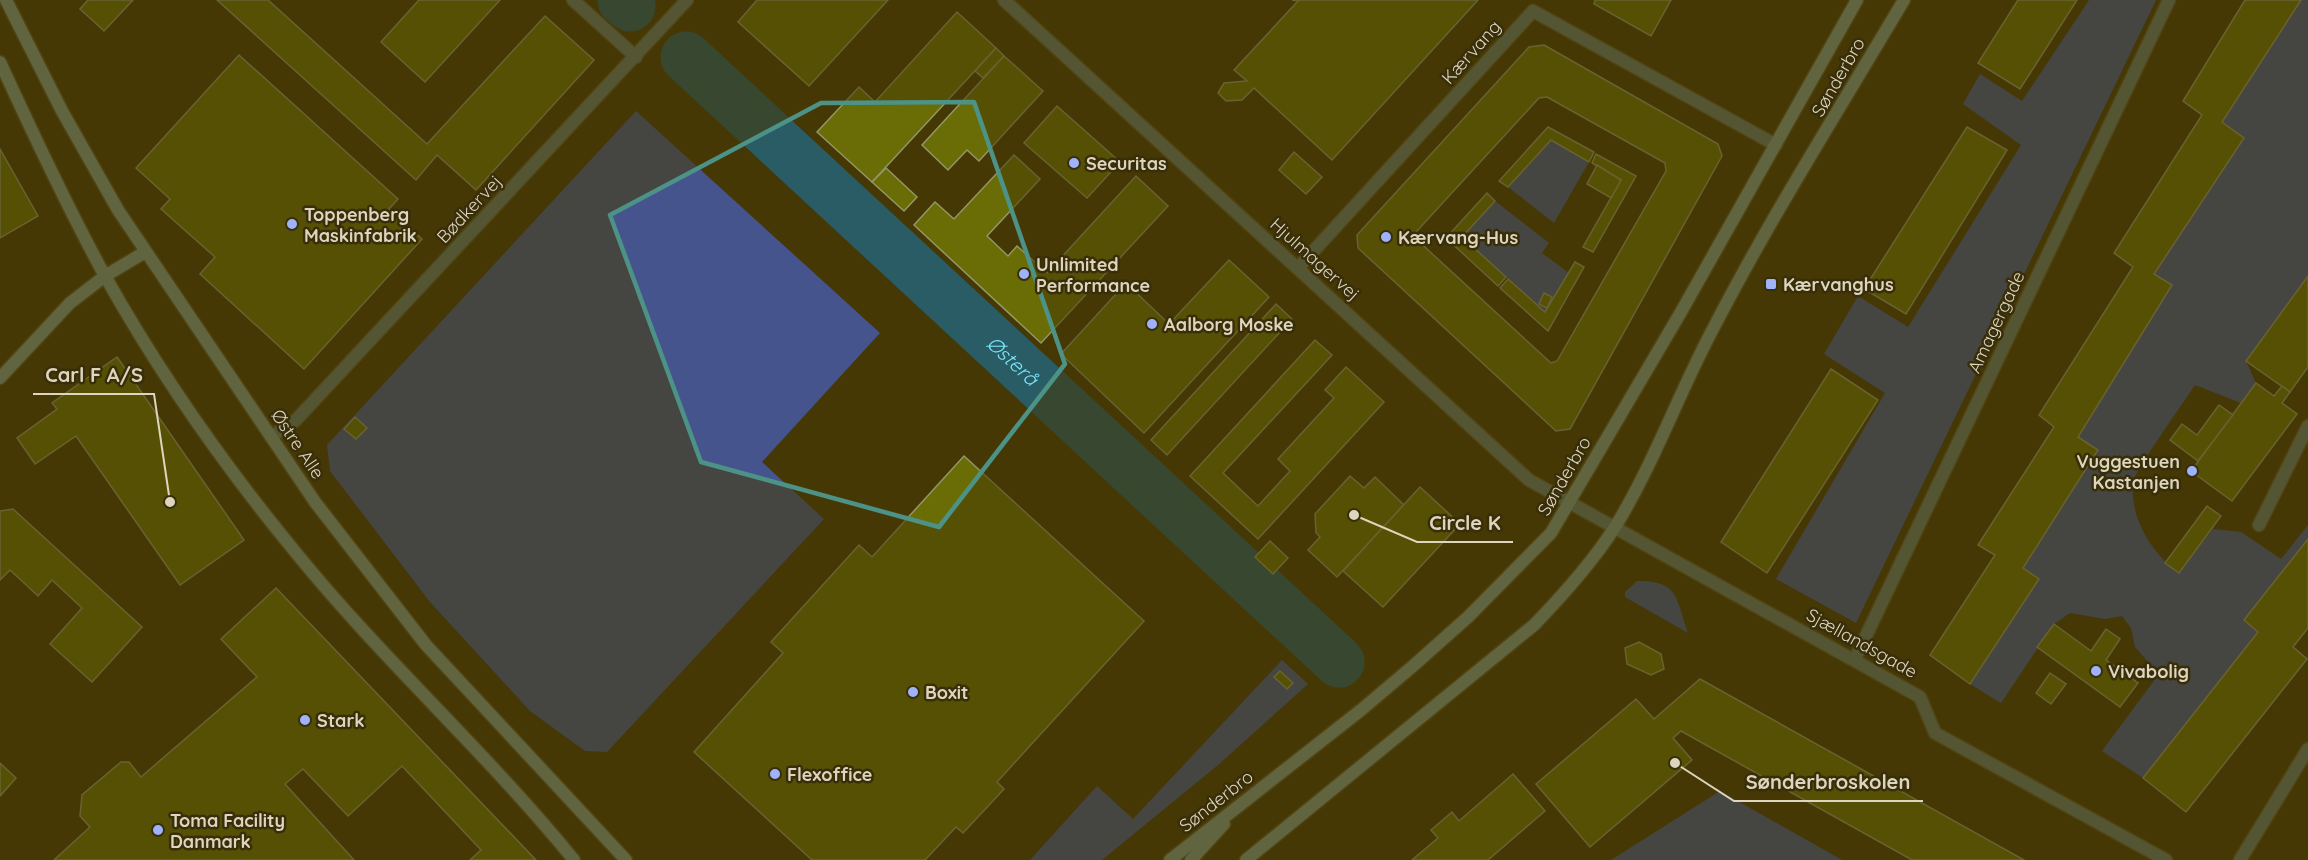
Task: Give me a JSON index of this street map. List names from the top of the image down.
{
  "streets": {
    "street": [
      "Kærvang",
      "Sønderbro",
      "Bødkervej",
      "Hjulmagervej",
      "Amagergade",
      "Østre Alle",
      "Sjællandsgade"
    ]
  },
  "crossings": [
    ["Kærvang", "Sønderbro"],
    ["Kærvang", "Hjulmagervej"],
    ["Sønderbro", "Hjulmagervej"],
    ["Sønderbro", "Sjællandsgade"],
    ["Bødkervej", "Østre Alle"],
    ["Hjulmagervej", "Sjællandsgade"],
    ["Amagergade", "Sjællandsgade"]
  ],
  "water": ["Østerå"],
  "places": {
    "other": [
      "Securitas",
      "Toppenberg Maskinfabrik",
      "Kærvang-Hus",
      "Unlimited Performance",
      "Aalborg Moske",
      "Vuggestuen Kastanjen",
      "Carl F A/S",
      "Circle K",
      "Vivabolig",
      "Boxit",
      "Stark",
      "Sønderbroskolen",
      "Flexoffice",
      "Toma Facility Danmark"
    ],
    "transit": ["Kærvanghus"]
  }
}
